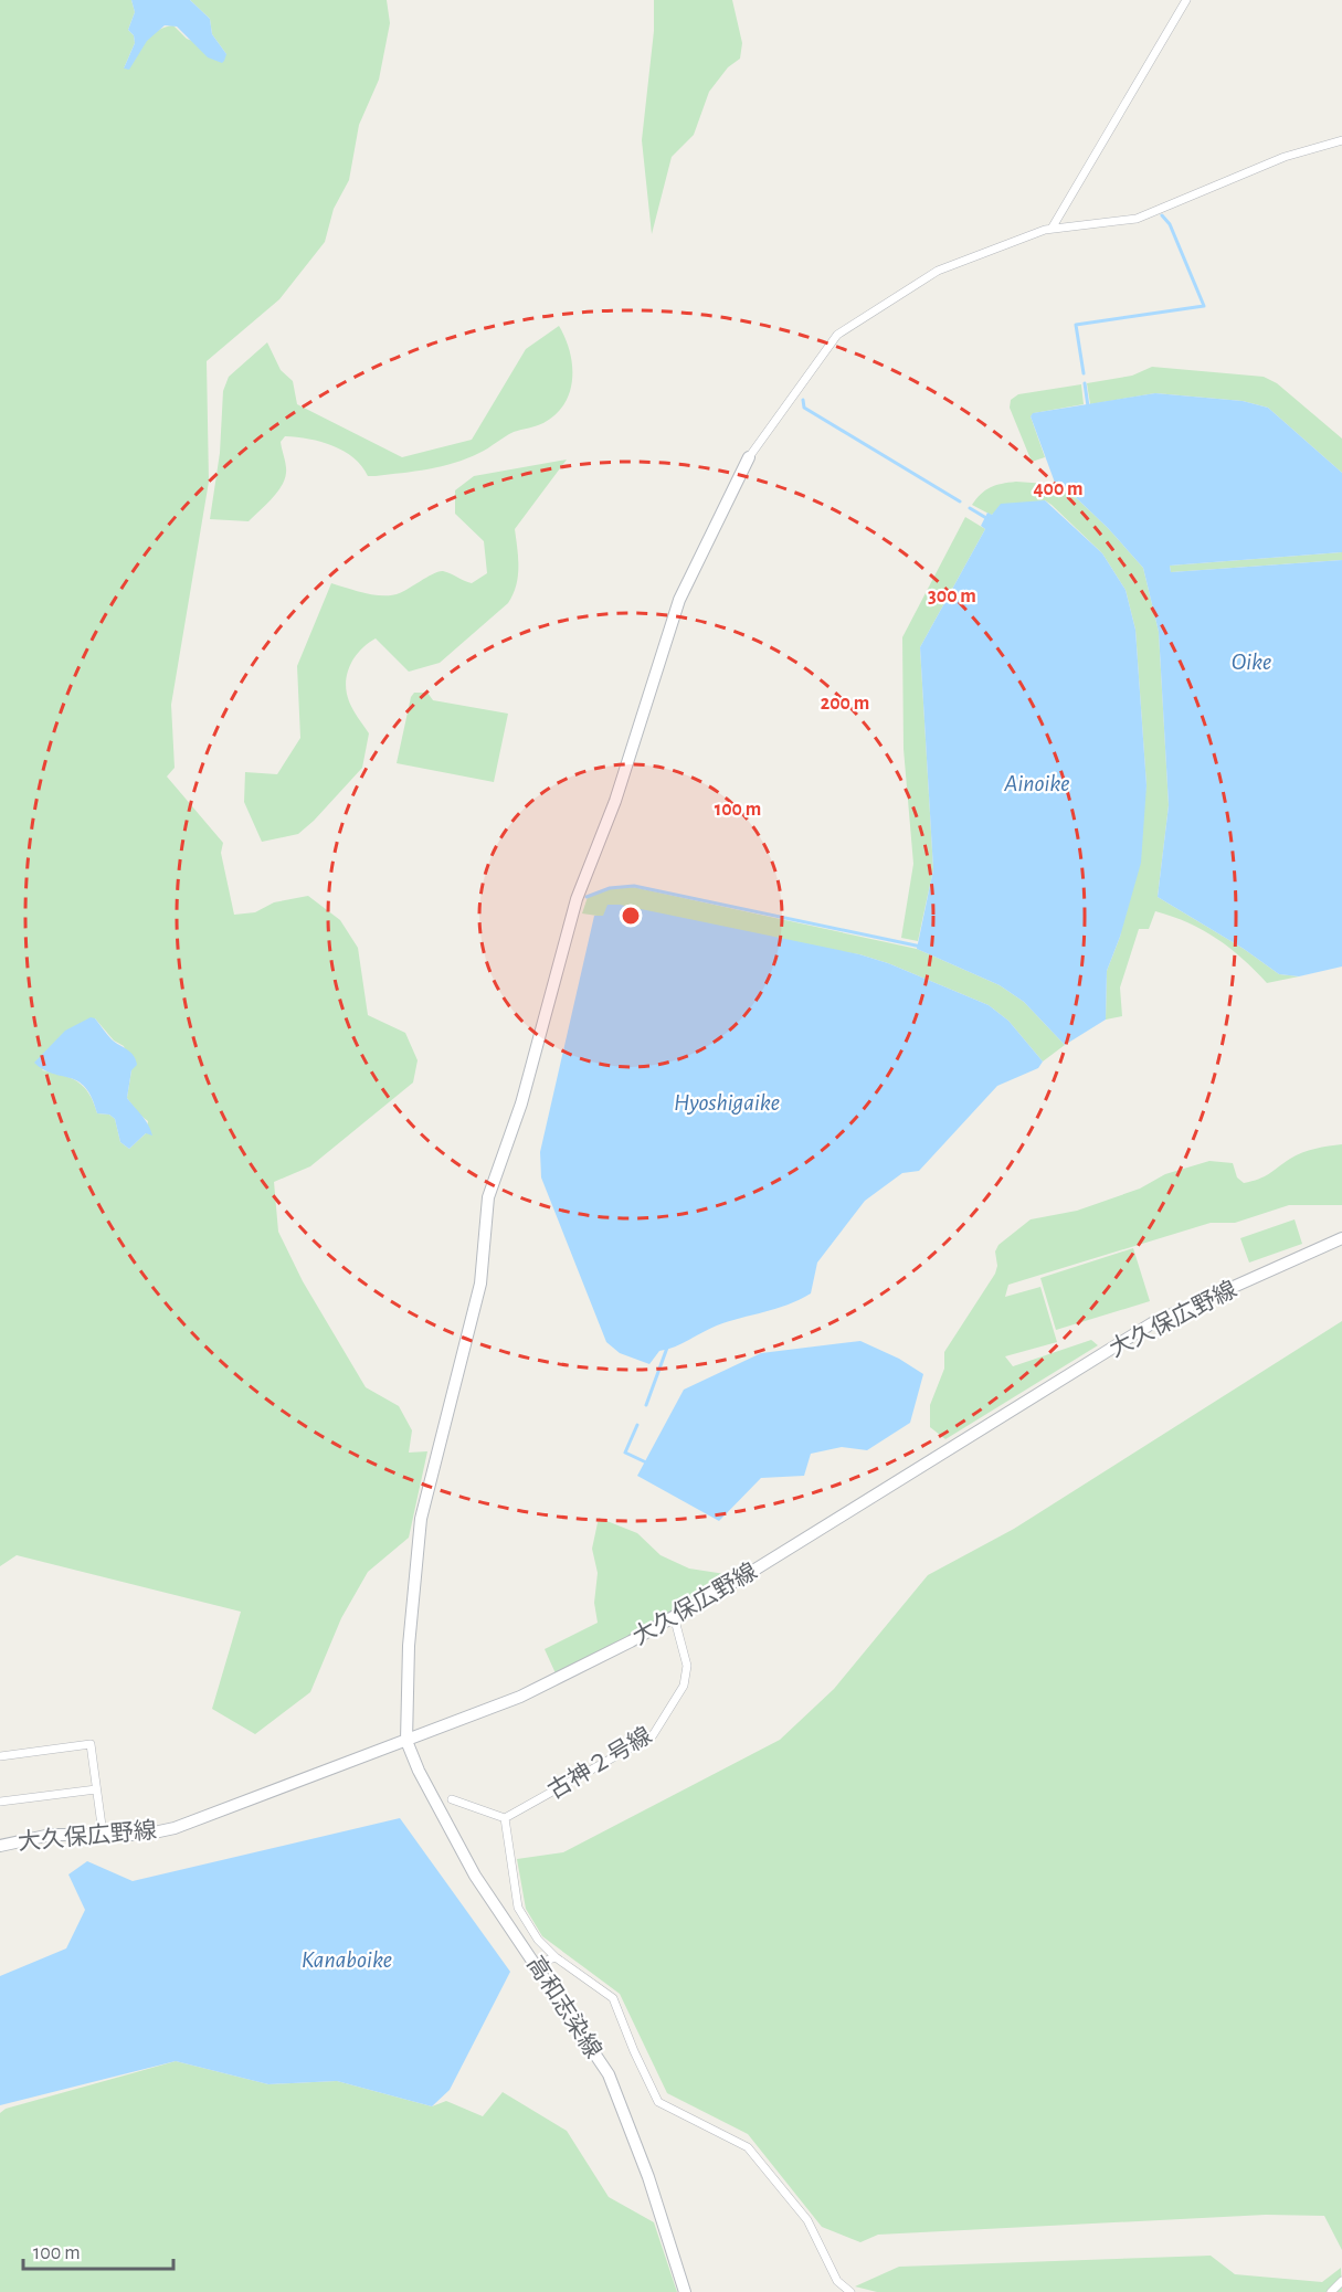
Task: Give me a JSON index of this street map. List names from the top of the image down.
{
  "streets": {
    "street": ["大久保広野線", "古神２号線", "高和志染線"]
  },
  "crossings": [
    ["大久保広野線", "古神２号線"],
    ["大久保広野線", "高和志染線"]
  ],
  "water": [
    "Oike",
    "Ainoike",
    "Hyoshigaike",
    "Kanaboike"
  ],
  "scale_bar": "100 m",
  "rings": [
    "400 m",
    "300 m",
    "200 m",
    "100 m"
  ]
}
